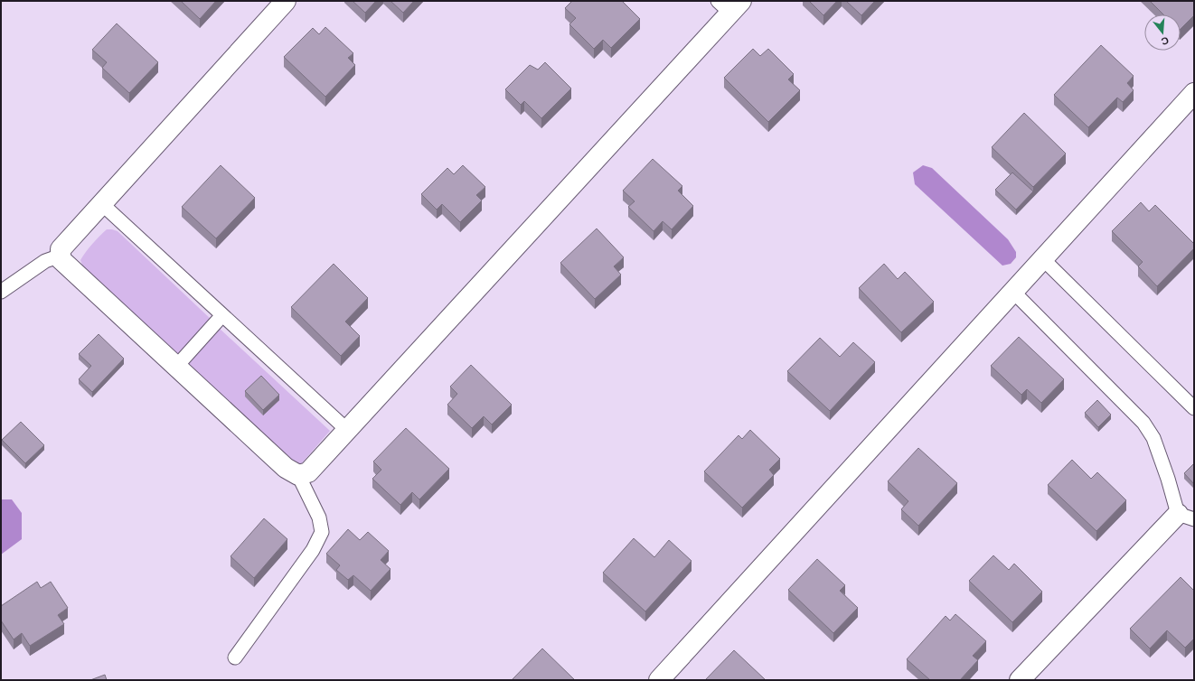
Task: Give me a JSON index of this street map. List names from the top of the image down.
{
  "north": "bottom"
}
